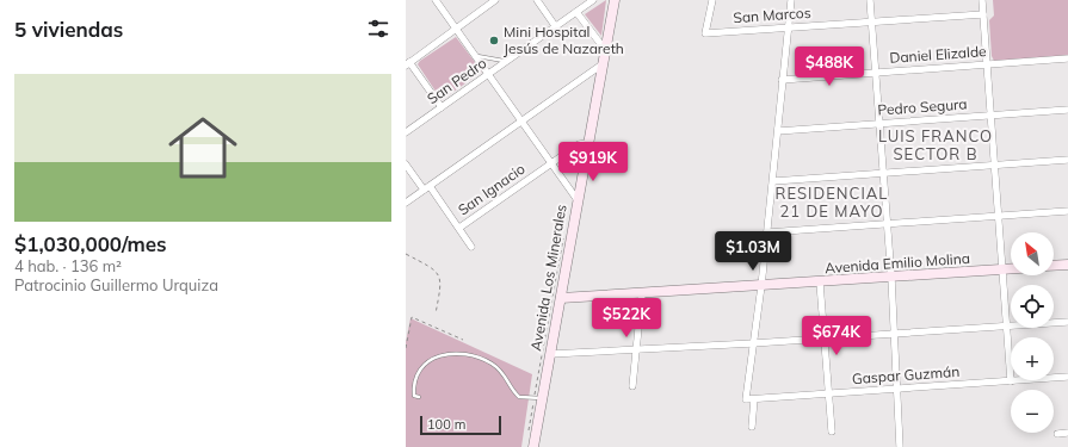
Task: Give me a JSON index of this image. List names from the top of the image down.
{
  "streets": {
    "street": [
      "San Marcos",
      "Daniel Elizalde",
      "San Pedro",
      "Pedro Segura",
      "San Ignacio",
      "Avenida Emilio Molina",
      "Avenida Los Minerales",
      "Gaspar Guzmán"
    ]
  },
  "crossings": [
    ["San Ignacio", "Avenida Los Minerales"],
    ["Avenida Emilio Molina", "Avenida Los Minerales"]
  ],
  "districts": ["LUIS FRANCO SECTOR B", "RESIDENCIAL 21 DE MAYO"],
  "places": ["Mini Hospital Jesús de Nazareth"],
  "scale_bar": "100 m",
  "north": "top left",
  "page": {
    "heading": "5 viviendas",
    "price": [
      "$488K",
      "$919K",
      "$1.03M",
      "$522K",
      "$674K"
    ],
    "list": [
      {
        "name": "$1,030,000/mes",
        "note": "4 hab. · 136 m² · Patrocinio Guillermo Urquiza"
      }
    ],
    "map_buttons": ["+", "−"],
    "scale": "100 m"
  }
}
